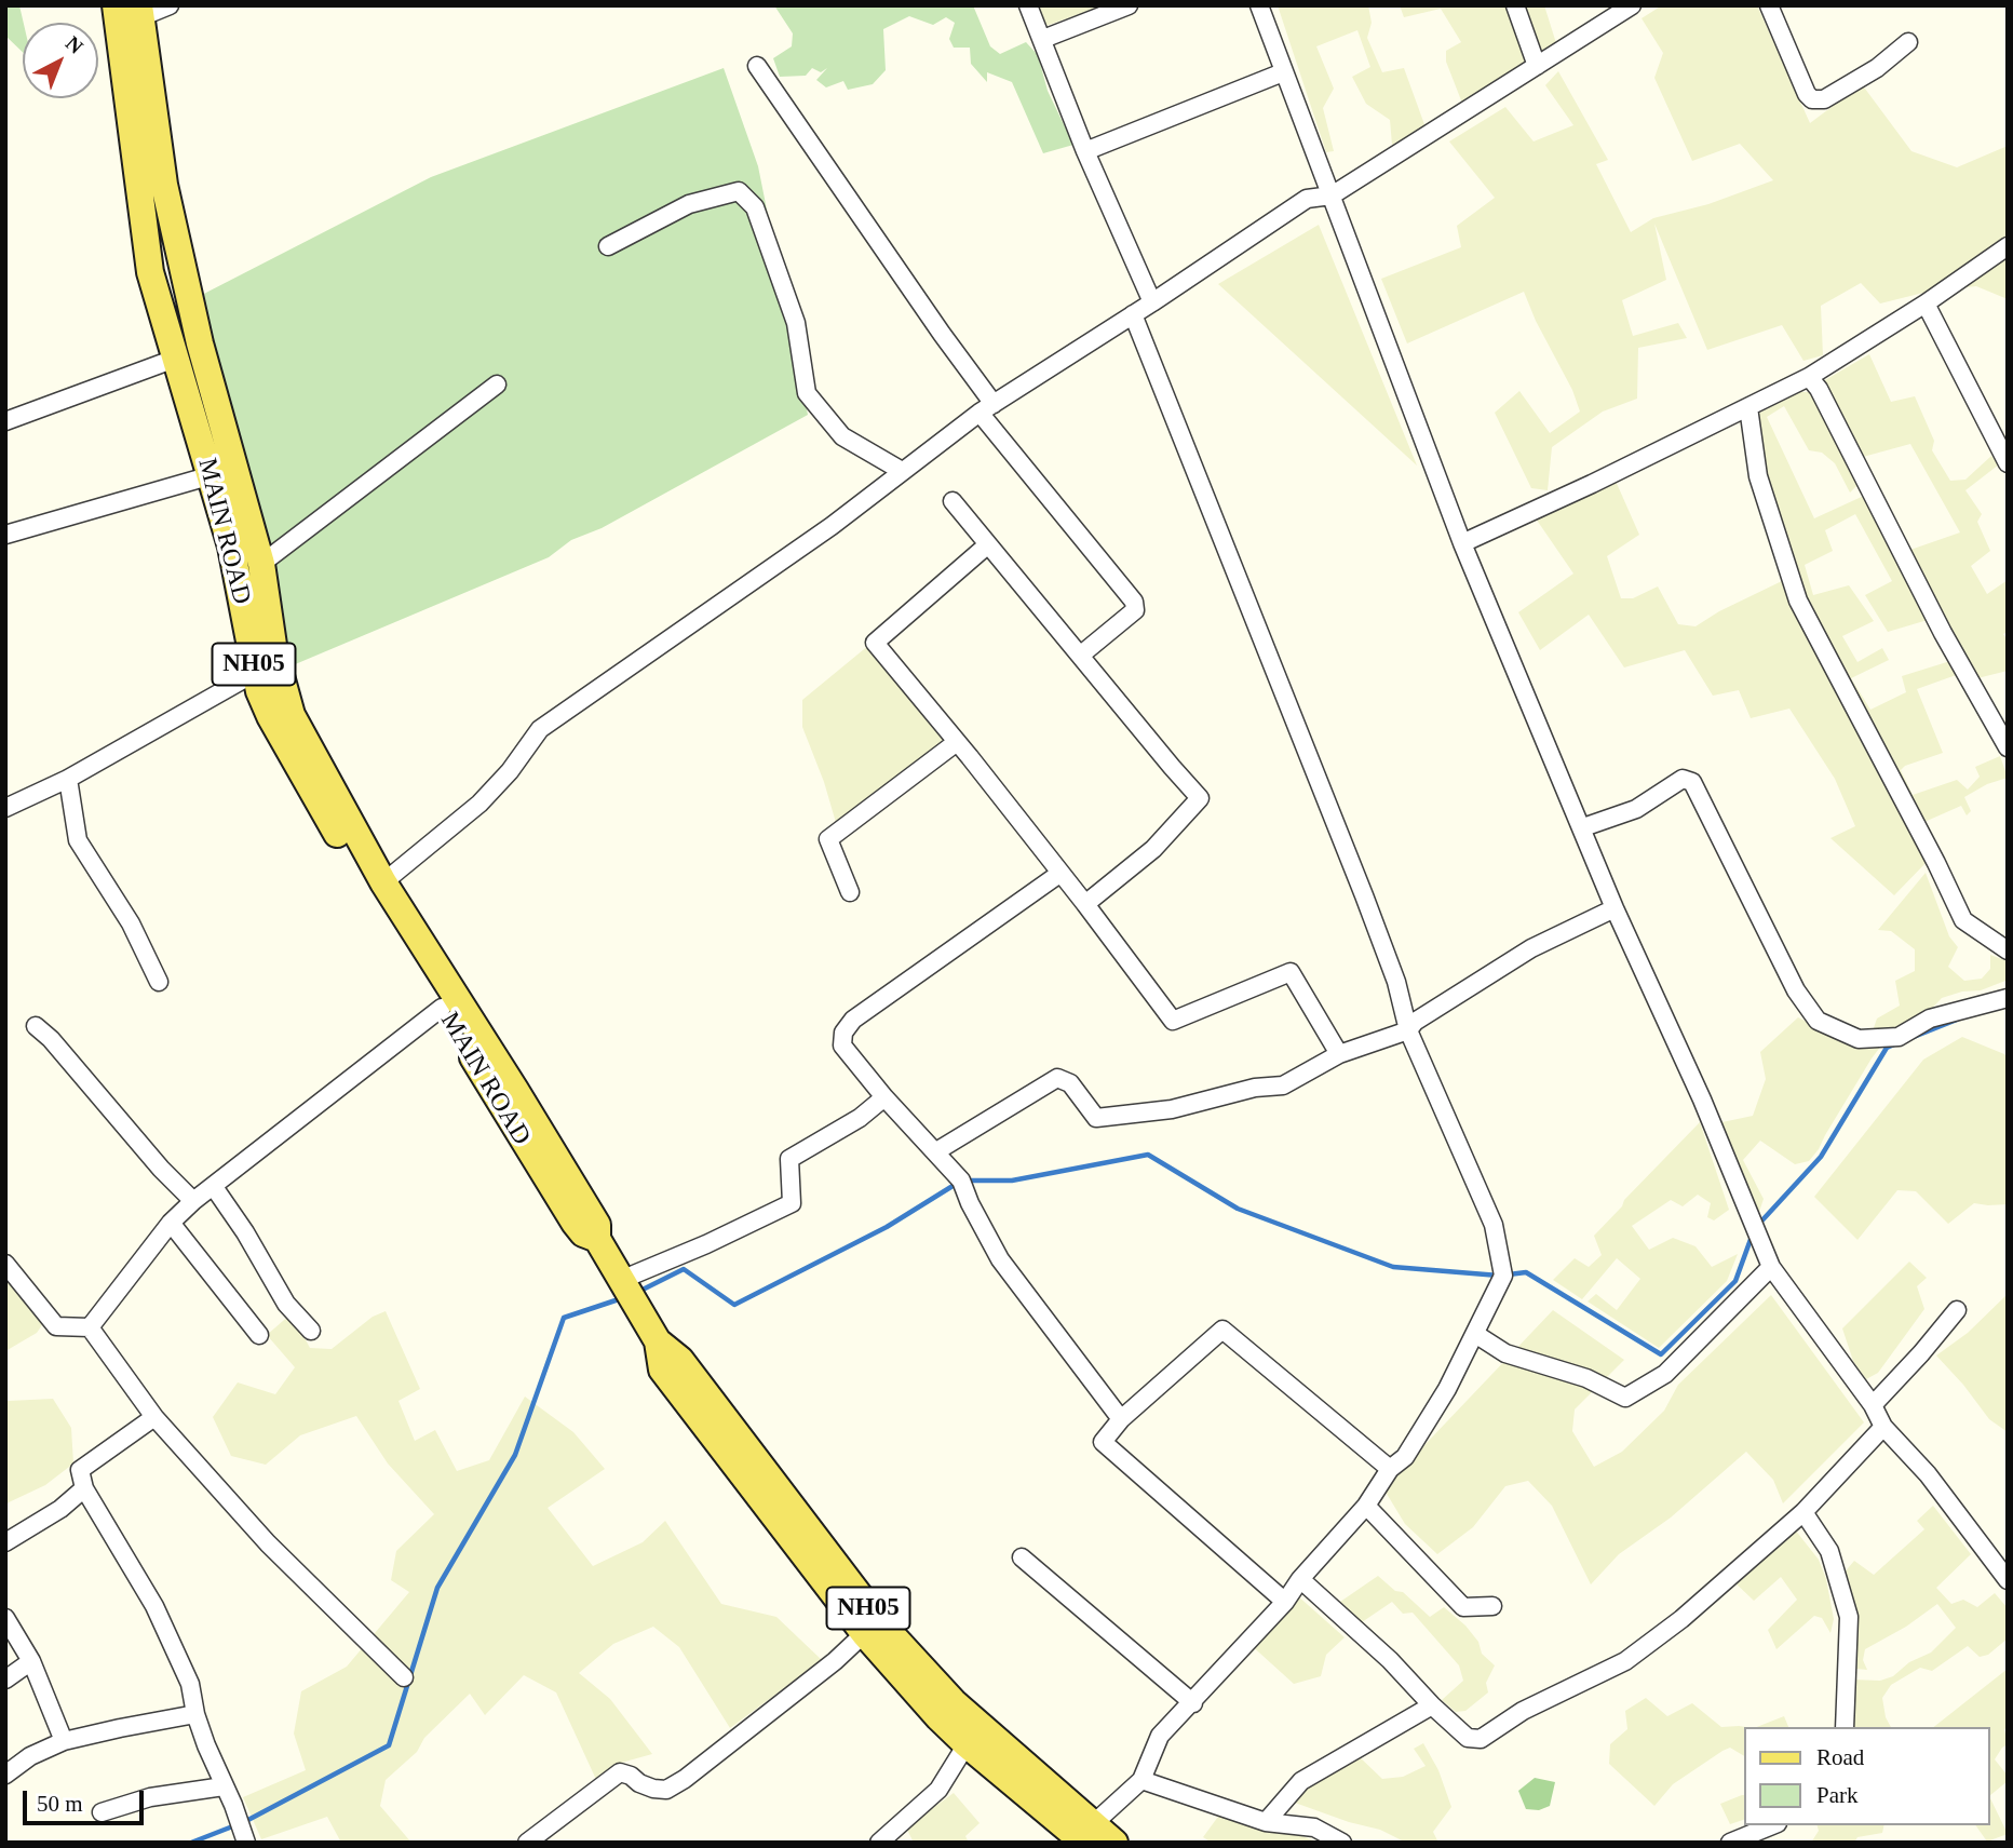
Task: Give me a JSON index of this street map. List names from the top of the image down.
{
  "streets": {
    "main road": ["MAIN ROAD", "NH05"]
  },
  "crossings": [
    ["MAIN ROAD", "NH05"]
  ],
  "legend": ["Road", "Park"],
  "scale_bar": "50 m",
  "north": "top right"
}
